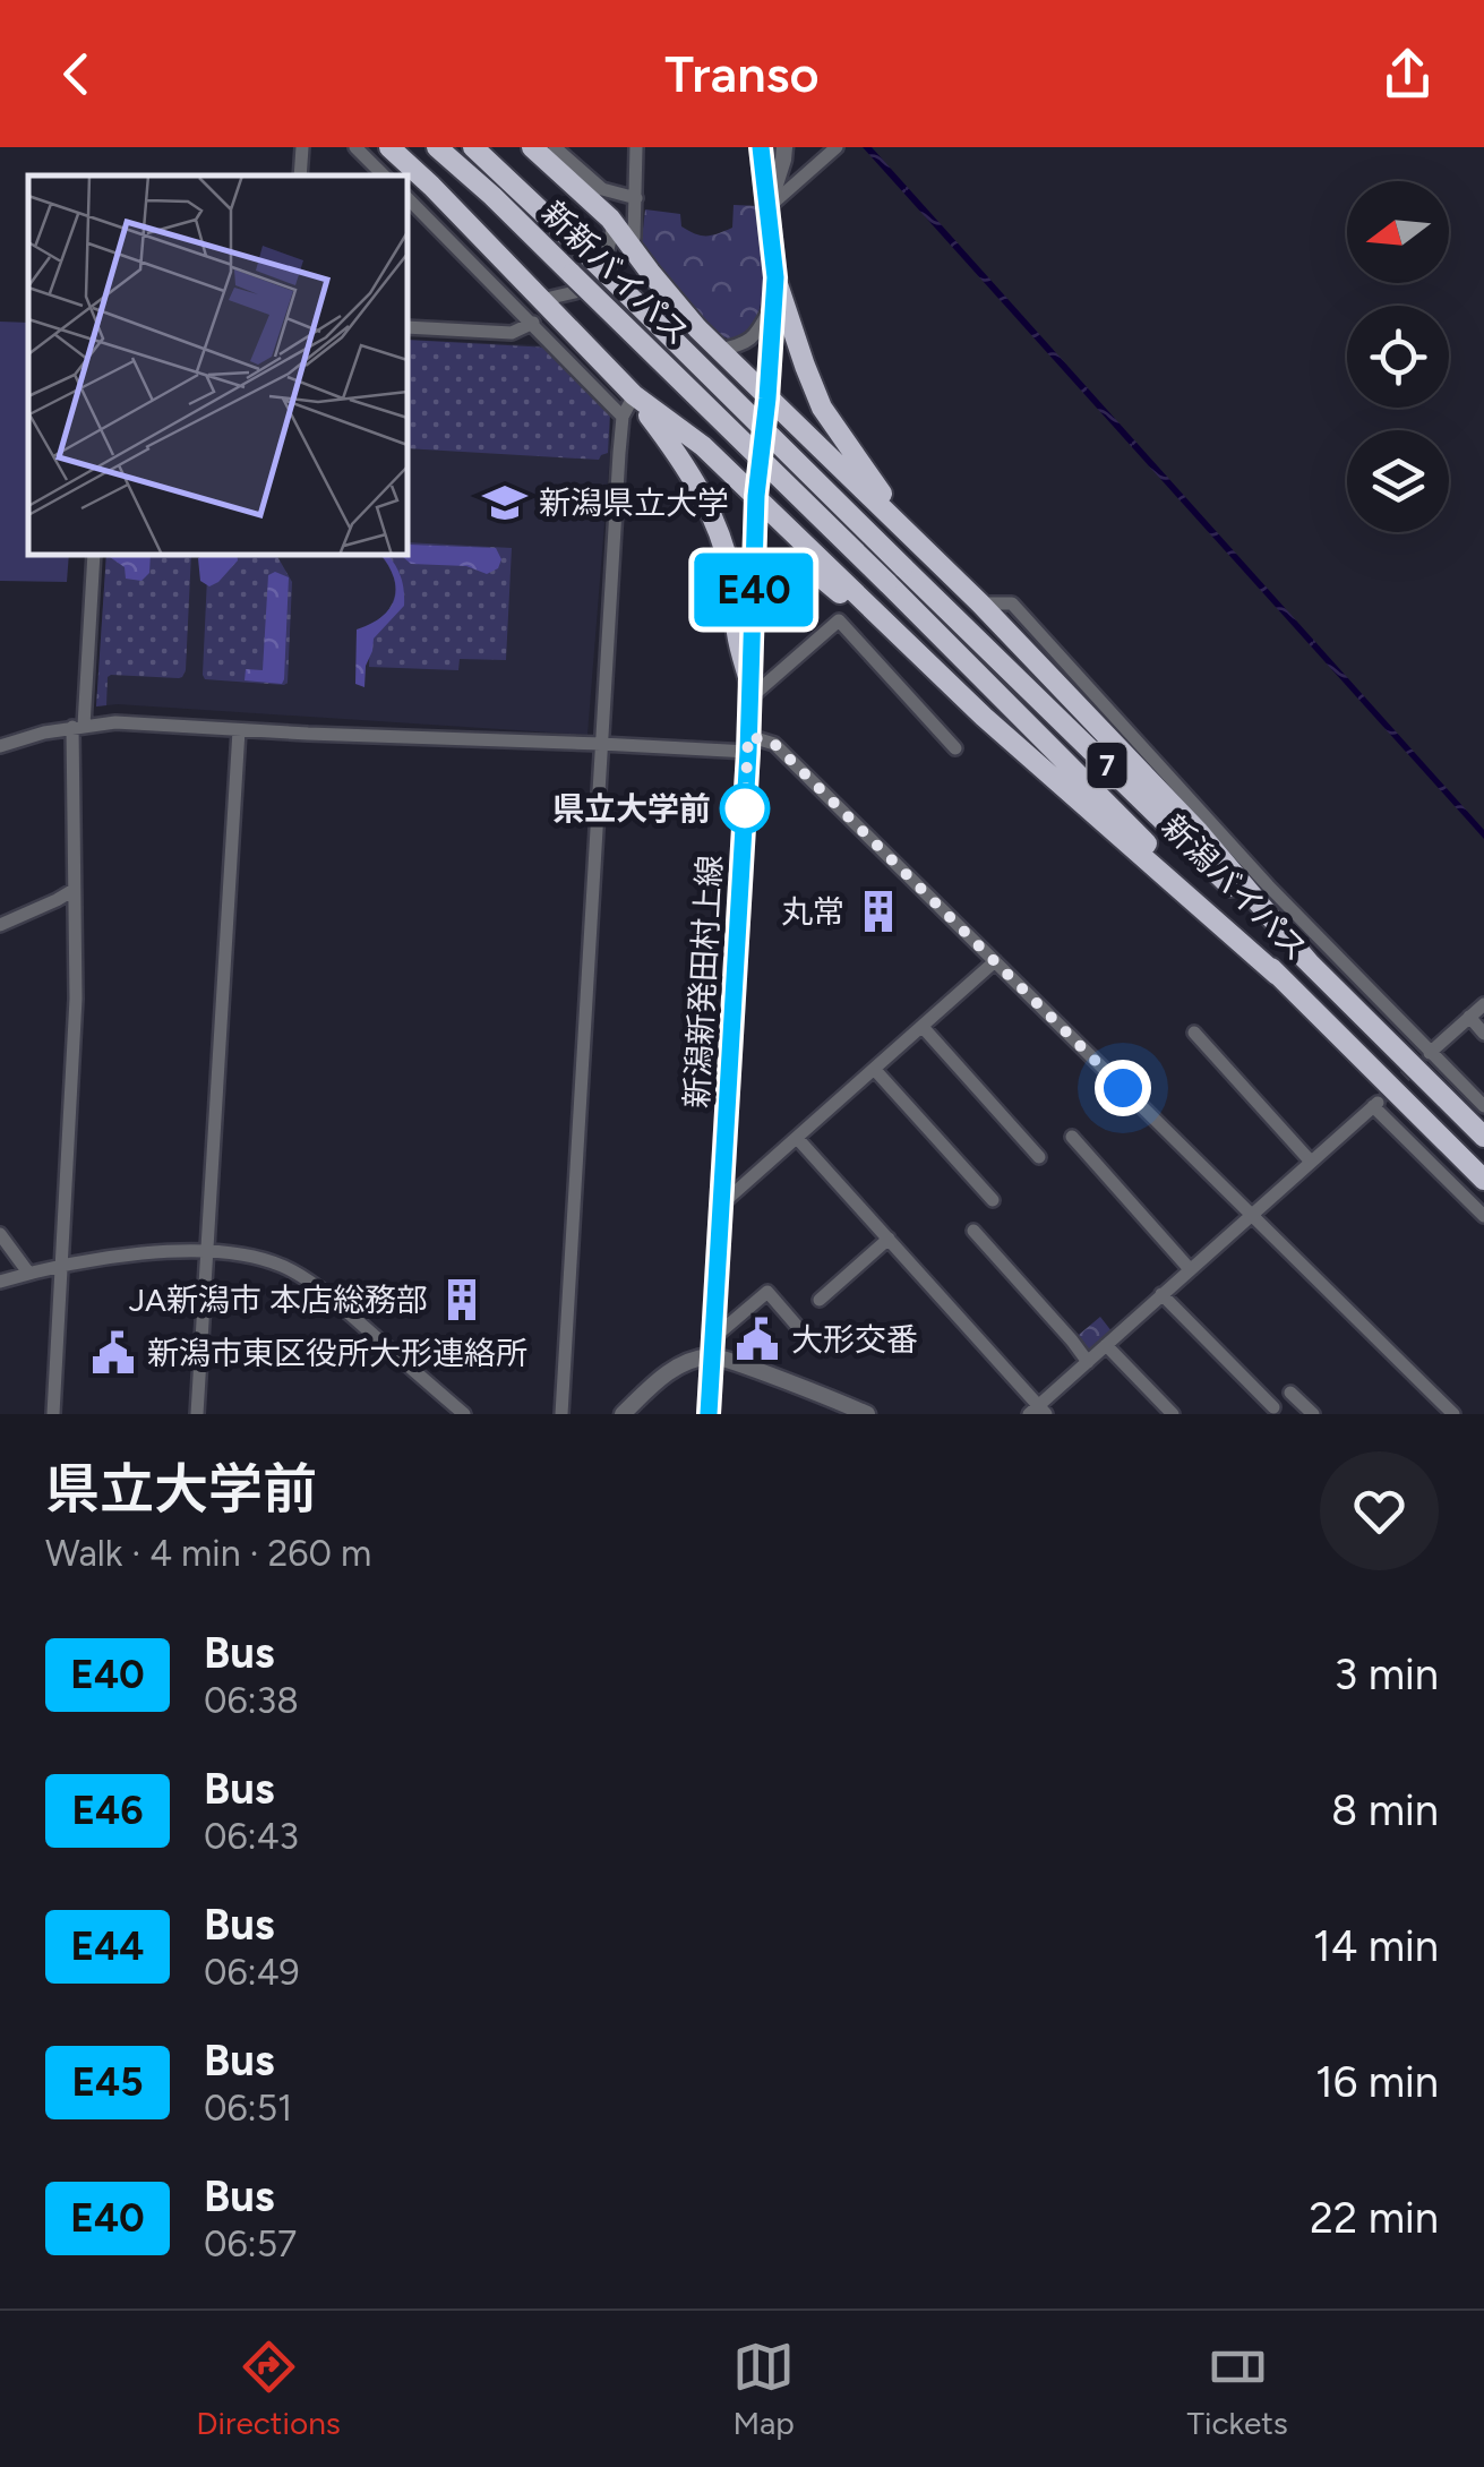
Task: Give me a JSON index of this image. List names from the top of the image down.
{
  "streets": {
    "highway": ["新新バイパス", "7", "新潟バイパス"],
    "main road": ["新潟新発田村上線"]
  },
  "crossings": [
    ["新新バイパス", "新潟バイパス"]
  ],
  "places": {
    "school or university": ["新潟県立大学"],
    "other": ["県立大学前"],
    "building": ["丸常", "JA新潟市 本店総務部"],
    "public building": ["大形交番", "新潟市東区役所大形連絡所"]
  },
  "lines": ["bus line E40"],
  "north": "left",
  "page": {
    "header": "Transo",
    "on_map": "E40",
    "heading": ["県立大学前", "Walk · 4 min · 260 m"],
    "list": [
      {
        "mark": "E40",
        "name": "Bus",
        "note": "06:38",
        "value": "3 min"
      },
      {
        "mark": "E46",
        "name": "Bus",
        "note": "06:43",
        "value": "8 min"
      },
      {
        "mark": "E44",
        "name": "Bus",
        "note": "06:49",
        "value": "14 min"
      },
      {
        "mark": "E45",
        "name": "Bus",
        "note": "06:51",
        "value": "16 min"
      },
      {
        "mark": "E40",
        "name": "Bus",
        "note": "06:57",
        "value": "22 min"
      }
    ],
    "tabs": ["Directions", "Map", "Tickets"]
  }
}
